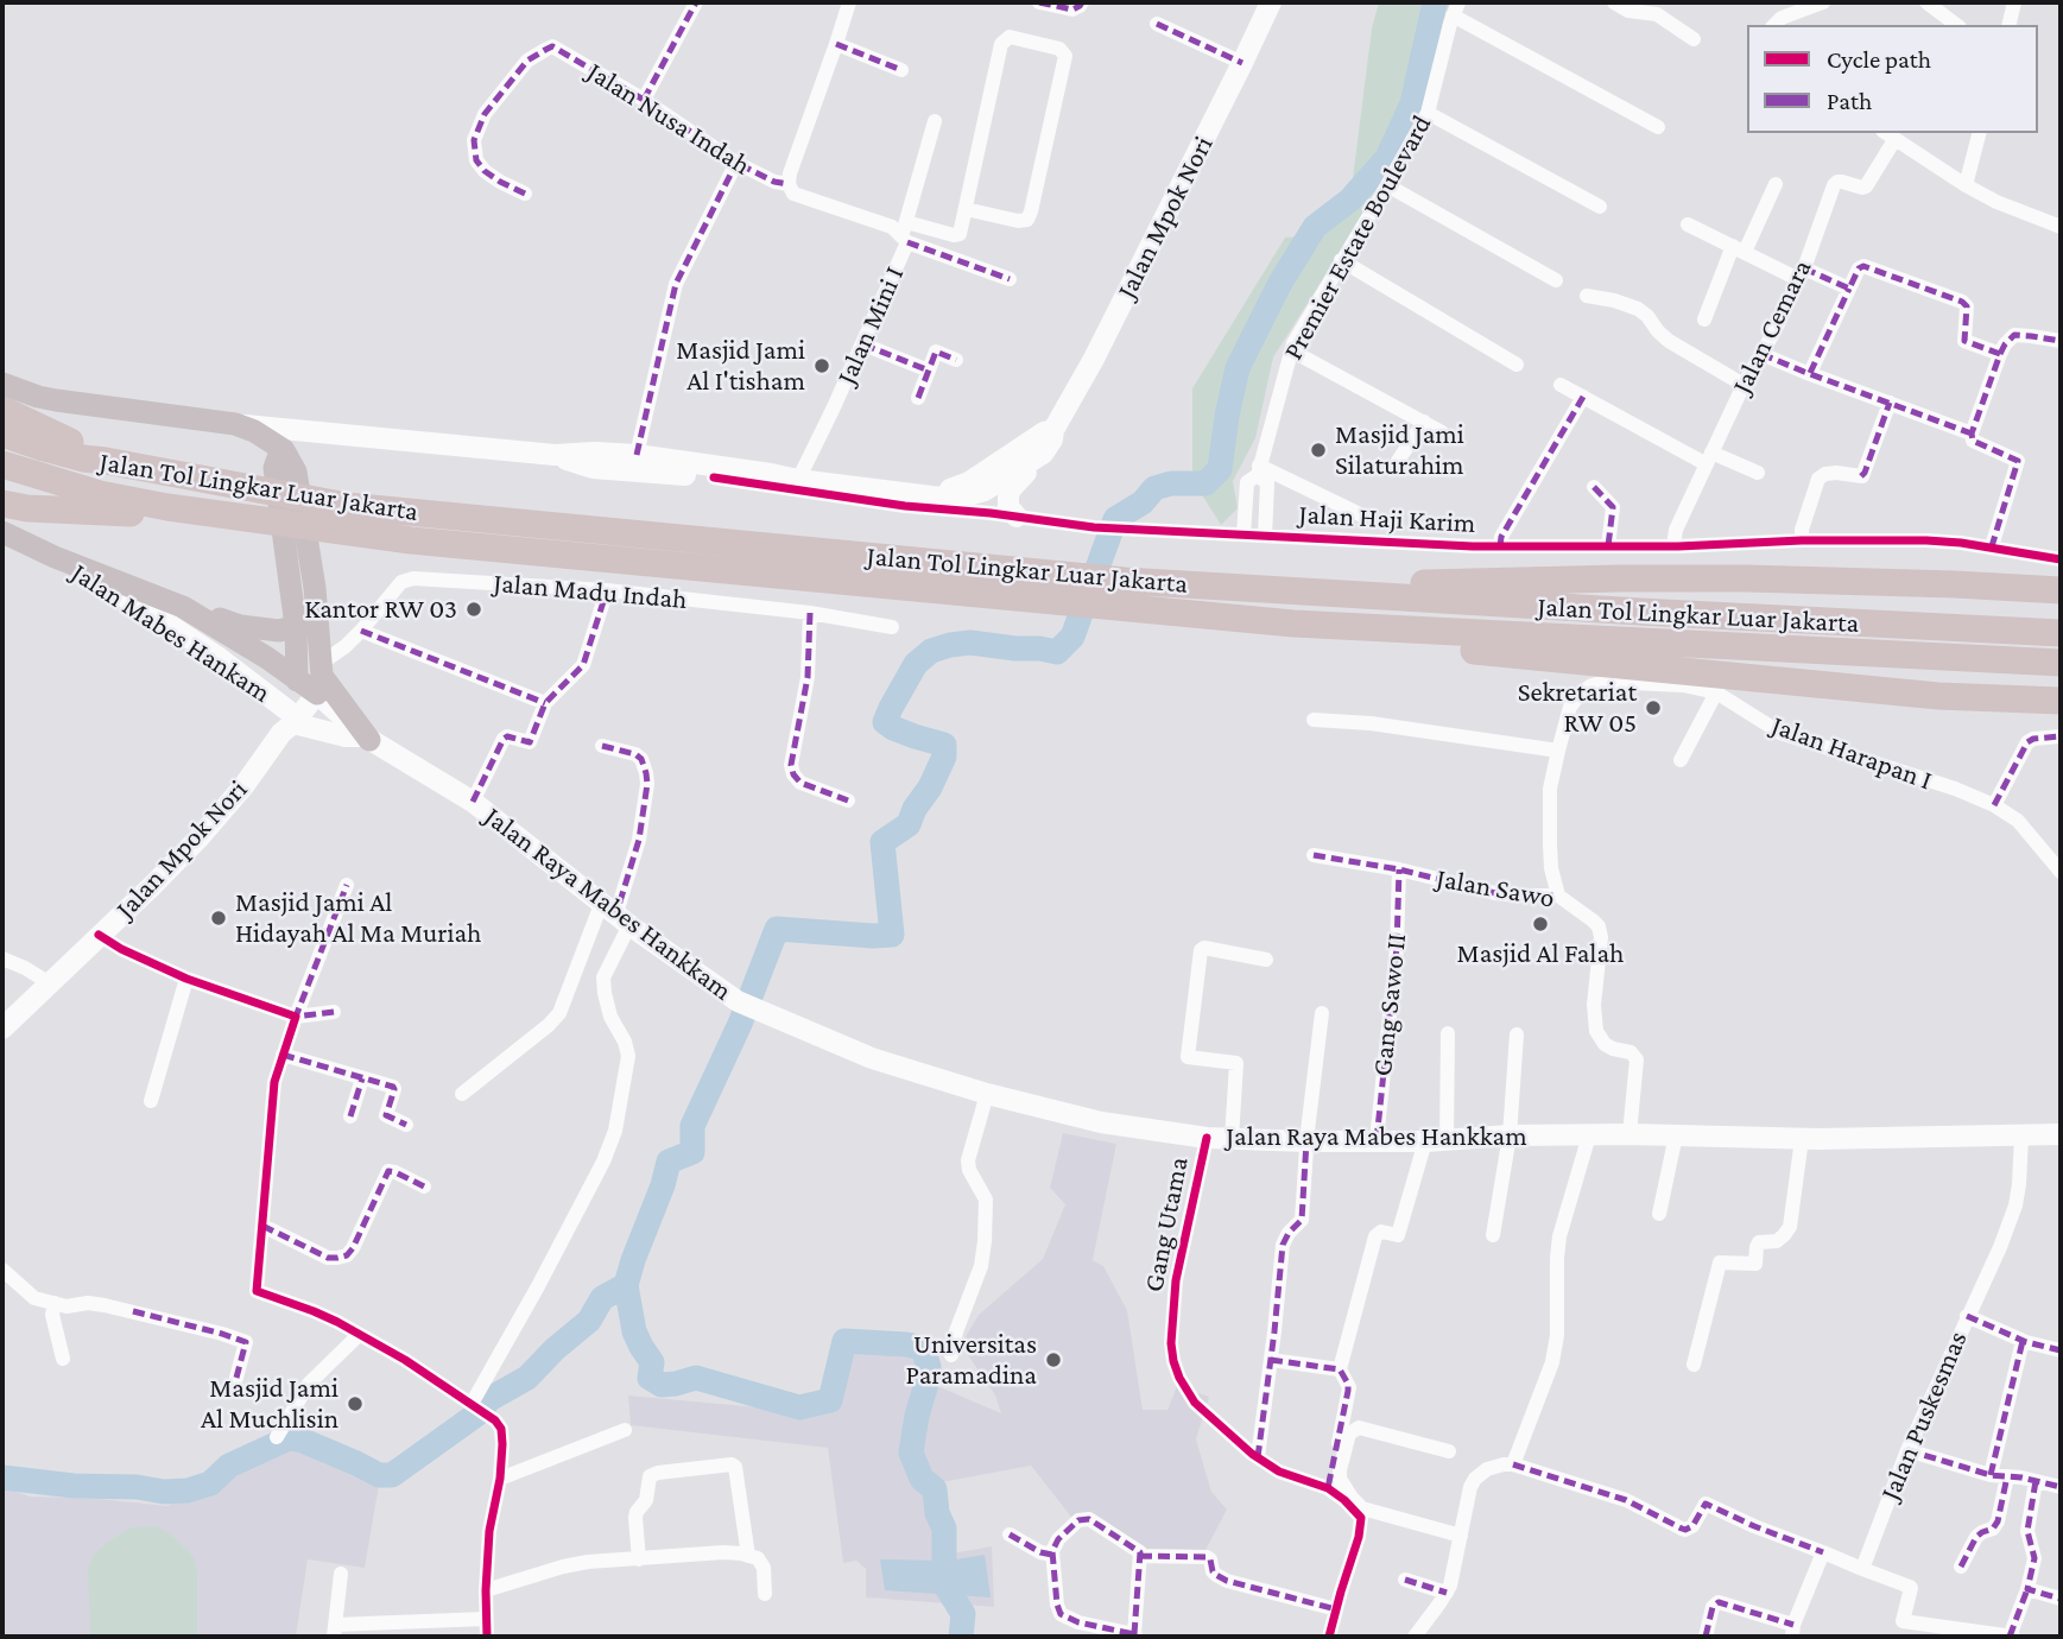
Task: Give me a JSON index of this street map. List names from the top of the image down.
{
  "streets": {
    "highway": ["Jalan Tol Lingkar Luar Jakarta"],
    "main road": ["Jalan Mpok Nori", "Jalan Mabes Hankam", "Jalan Raya Mabes Hankkam"],
    "street": [
      "Jalan Nusa Indah",
      "Premier Estate Boulevard",
      "Jalan Mini I",
      "Jalan Cemara",
      "Jalan Haji Karim",
      "Jalan Madu Indah",
      "Jalan Harapan I",
      "Jalan Sawo",
      "Gang Sawo II",
      "Gang Utama",
      "Jalan Puskesmas"
    ]
  },
  "crossings": [
    ["Jalan Nusa Indah", "Jalan Mini I"],
    ["Jalan Mpok Nori", "Jalan Haji Karim"],
    ["Jalan Mpok Nori", "Jalan Madu Indah"],
    ["Jalan Mpok Nori", "Jalan Mabes Hankam"],
    ["Premier Estate Boulevard", "Jalan Haji Karim"],
    ["Jalan Cemara", "Jalan Haji Karim"],
    ["Jalan Madu Indah", "Jalan Mabes Hankam"],
    ["Jalan Harapan I", "Jalan Sawo"],
    ["Jalan Sawo", "Jalan Raya Mabes Hankkam"],
    ["Jalan Sawo", "Gang Sawo II"],
    ["Jalan Raya Mabes Hankkam", "Gang Sawo II"],
    ["Jalan Raya Mabes Hankkam", "Gang Utama"],
    ["Jalan Raya Mabes Hankkam", "Jalan Puskesmas"]
  ],
  "places": [
    "Masjid Jami Al I'tisham",
    "Masjid Jami Silaturahim",
    "Kantor RW 03",
    "Sekretariat RW 05",
    "Masjid Jami Al Hidayah Al Ma Muriah",
    "Masjid Al Falah",
    "Universitas Paramadina",
    "Masjid Jami Al Muchlisin"
  ],
  "legend": ["Cycle path", "Path"]
}
